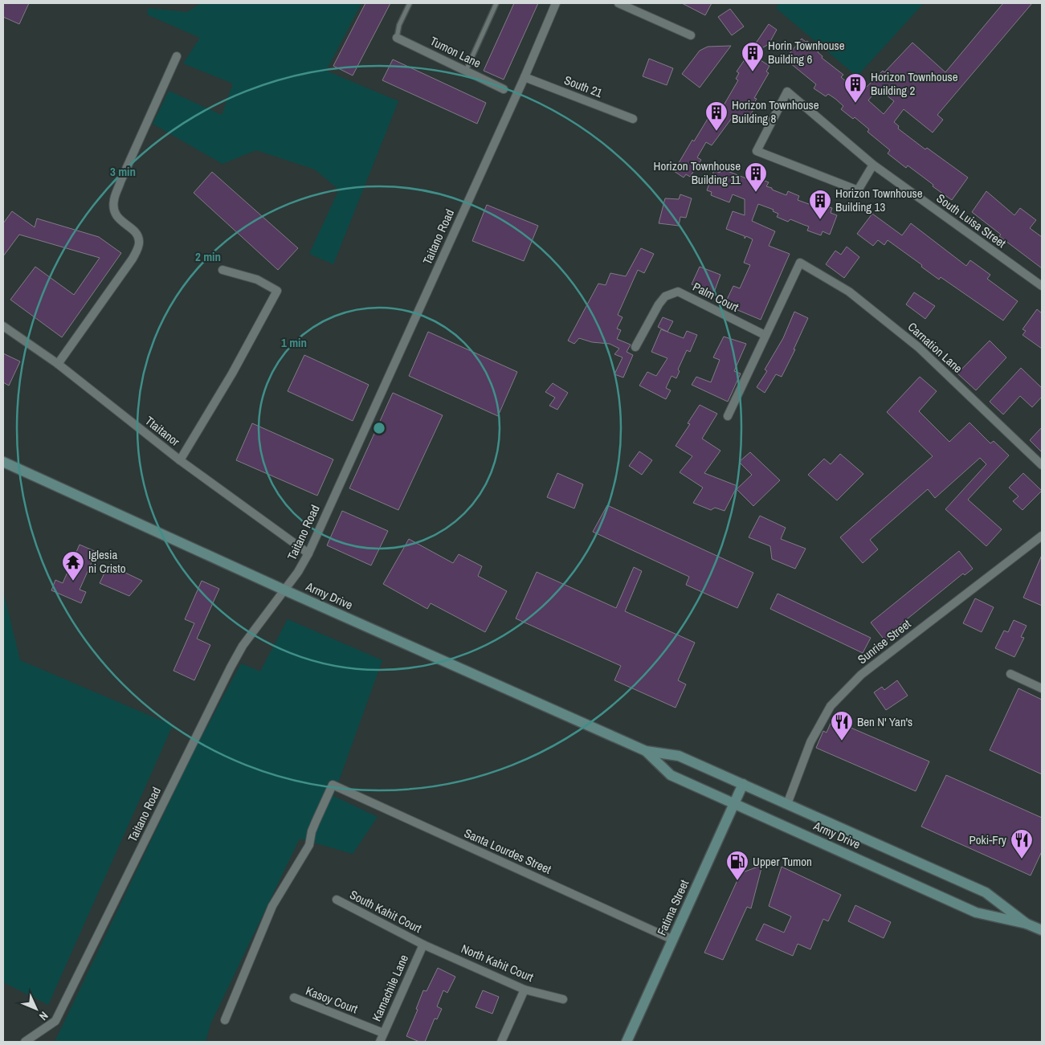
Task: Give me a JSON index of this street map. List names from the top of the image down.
{
  "streets": {
    "main road": ["Army Drive", "Fatima Street"],
    "street": [
      "Tumon Lane",
      "South 21",
      "South Luisa Street",
      "Taitano Road",
      "Palm Court",
      "Carnation Lane",
      "Ttaitanor",
      "Sunrise Street",
      "Santa Lourdes Street",
      "South Kahit Court",
      "North Kahit Court",
      "Kamachile Lane",
      "Kasoy Court"
    ]
  },
  "crossings": [
    ["South 21", "Taitano Road"],
    ["Taitano Road", "Ttaitanor"],
    ["Taitano Road", "Army Drive"],
    ["Palm Court", "Carnation Lane"],
    ["Army Drive", "Sunrise Street"],
    ["Army Drive", "Fatima Street"],
    ["Santa Lourdes Street", "Fatima Street"],
    ["South Kahit Court", "North Kahit Court"],
    ["South Kahit Court", "Kamachile Lane"],
    ["North Kahit Court", "Kamachile Lane"],
    ["Kamachile Lane", "Kasoy Court"]
  ],
  "places": {
    "building": [
      "Horin Townhouse Building 6",
      "Horizon Townhouse Building 2",
      "Horizon Townhouse Building 8",
      "Horizon Townhouse Building 11",
      "Horizon Townhouse Building 13"
    ],
    "temple": ["Iglesia ni Cristo"],
    "restaurant": ["Ben N' Yan's", "Poki-Fry"],
    "fuel station": ["Upper Tumon"]
  },
  "north": "bottom right",
  "rings": ["3 min", "2 min", "1 min"]
}
